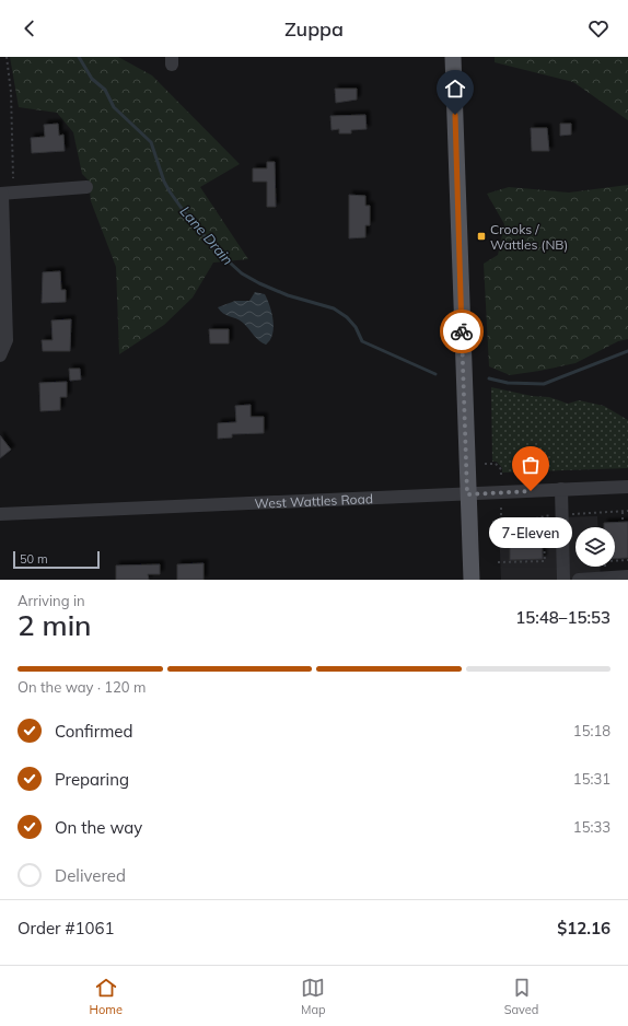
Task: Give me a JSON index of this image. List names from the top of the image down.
{
  "streets": {
    "street": ["West Wattles Road"]
  },
  "water": ["Lane Drain"],
  "places": {
    "transit": ["Crooks / Wattles (NB)"],
    "other": ["7-Eleven"]
  },
  "scale_bar": "50 m",
  "page": {
    "header": "Zuppa",
    "bubble": "7-Eleven",
    "scale": "50 m",
    "heading": ["2 min", "Arriving in", "15:48–15:53"],
    "panel": ["Order #1061", "$12.16"],
    "bar": "On the way · 120 m",
    "list": [
      ["Confirmed", "15:18"],
      ["Preparing", "15:31"],
      ["On the way", "15:33"],
      "Delivered"
    ],
    "tabs": ["Home", "Map", "Saved"]
  }
}
